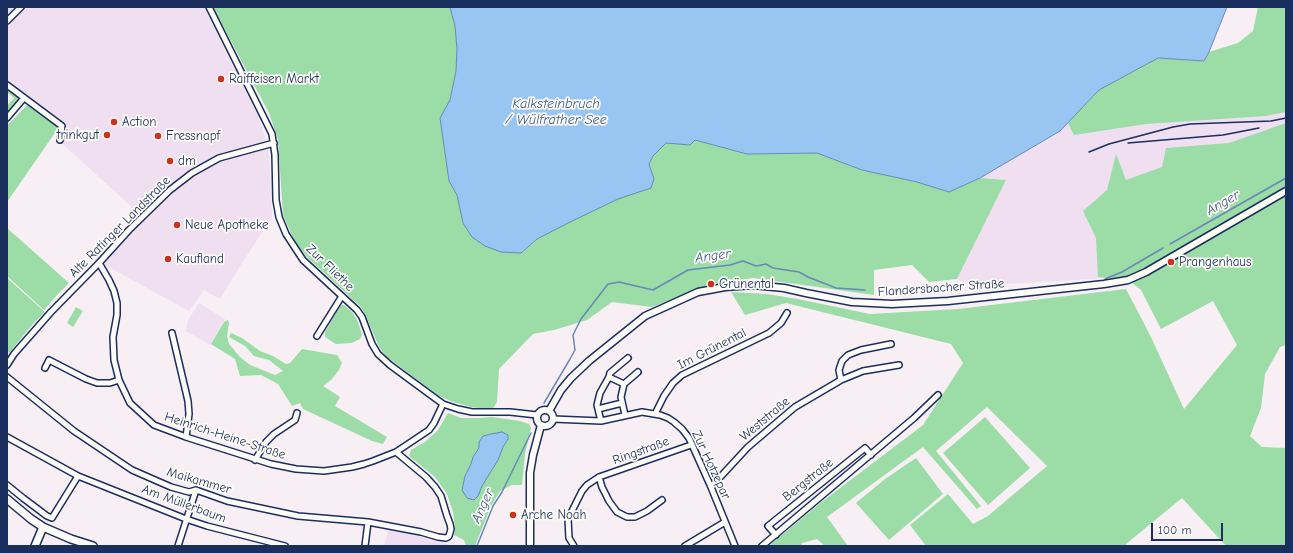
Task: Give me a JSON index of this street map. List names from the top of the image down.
{
  "streets": {
    "street": [
      "Alte Ratinger Landstraße",
      "Zur Fliethe",
      "Flandersbacher Straße",
      "Im Grünental",
      "Weststraße",
      "Heinrich-Heine-Straße",
      "Ringstraße",
      "Zur Hotzepar",
      "Bergstraße",
      "Maikammer",
      "Am Müllerbaum"
    ]
  },
  "crossings": [
    ["Alte Ratinger Landstraße", "Zur Fliethe"],
    ["Alte Ratinger Landstraße", "Heinrich-Heine-Straße"],
    ["Zur Fliethe", "Flandersbacher Straße"],
    ["Zur Fliethe", "Heinrich-Heine-Straße"],
    ["Zur Fliethe", "Zur Hotzepar"],
    ["Flandersbacher Straße", "Zur Hotzepar"],
    ["Im Grünental", "Zur Hotzepar"],
    ["Weststraße", "Zur Hotzepar"],
    ["Heinrich-Heine-Straße", "Maikammer"],
    ["Ringstraße", "Zur Hotzepar"]
  ],
  "water": ["Kalksteinbruch / Wülfrather See", "Anger"],
  "places": [
    "Raiffeisen Markt",
    "Action",
    "trinkgut",
    "Fressnapf",
    "dm",
    "Neue Apotheke",
    "Kaufland",
    "Prangenhaus",
    "Grünental",
    "Arche Noah"
  ],
  "scale_bar": "100 m"
}
